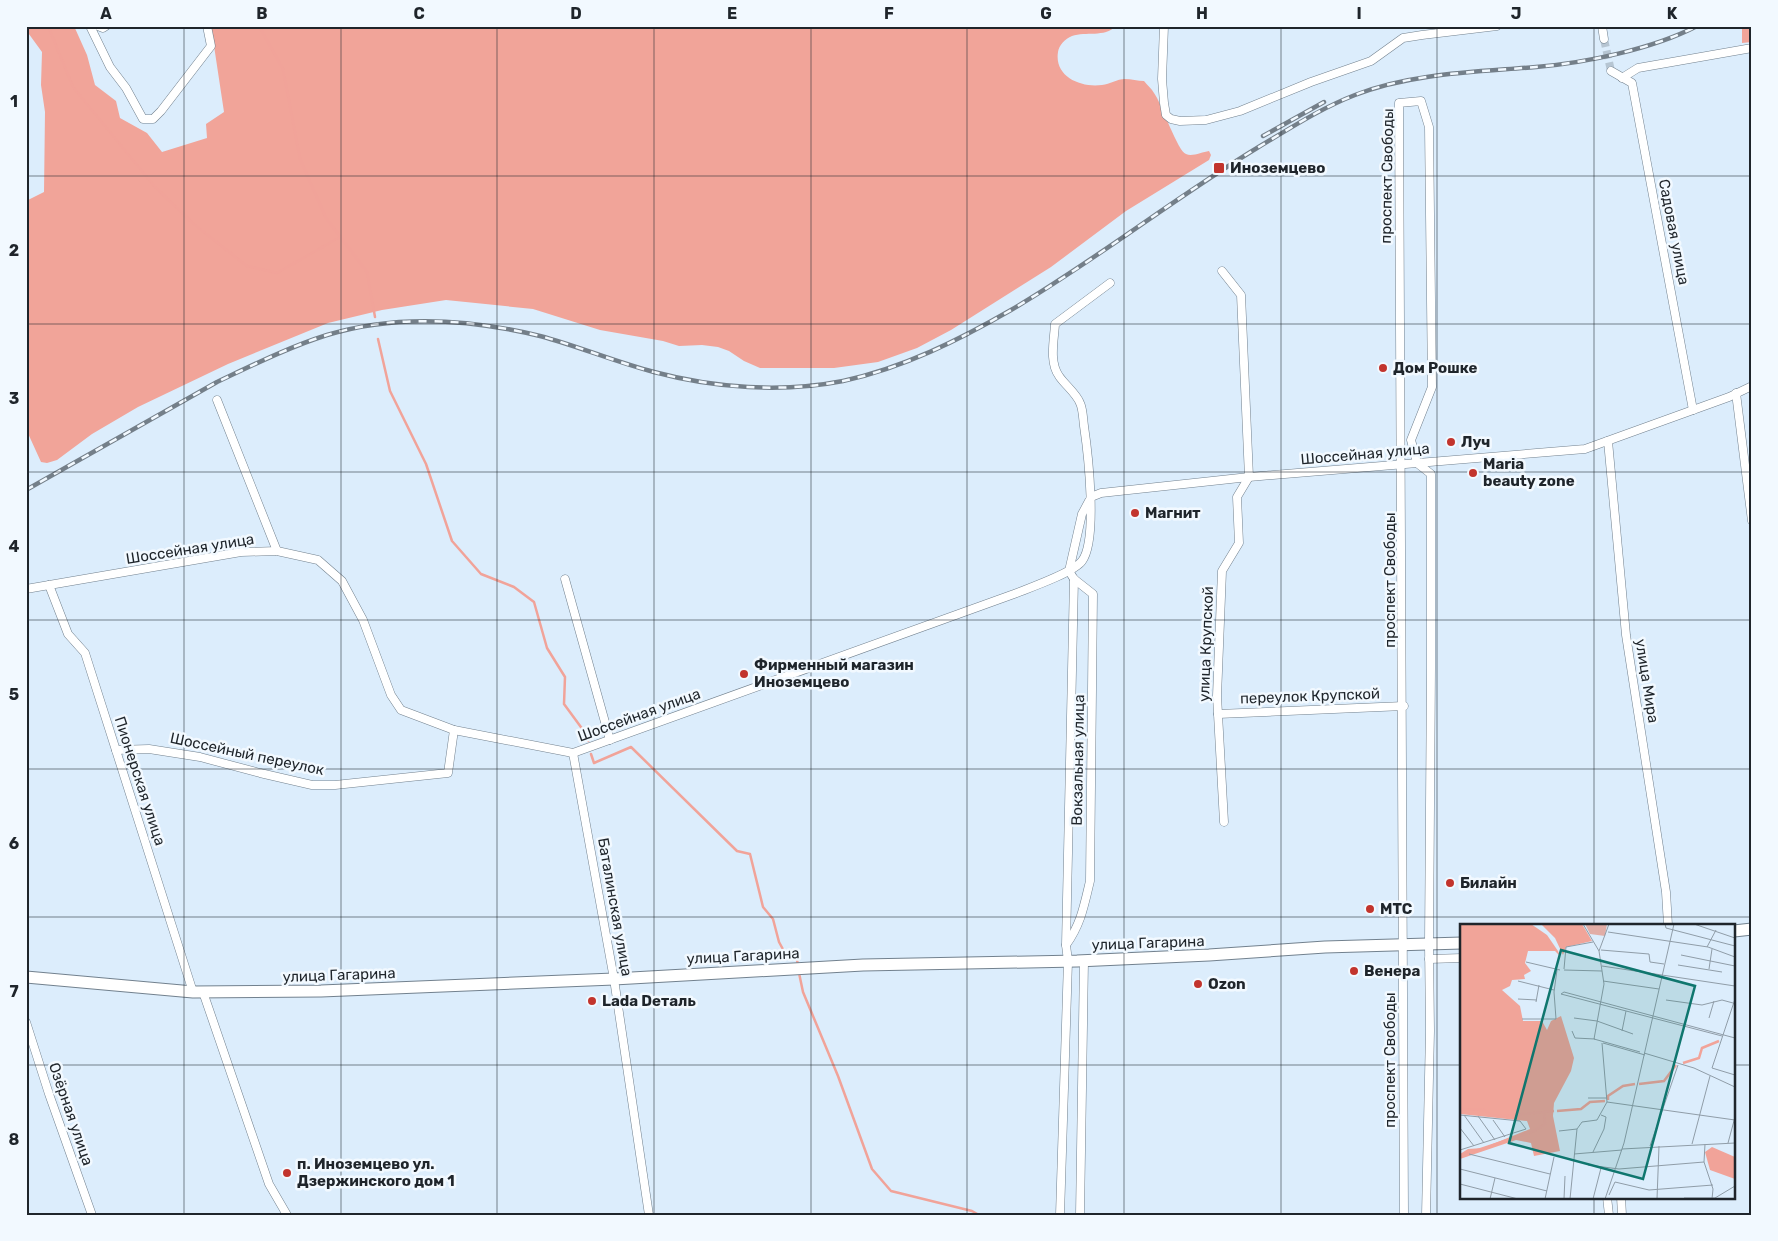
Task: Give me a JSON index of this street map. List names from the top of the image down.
{
  "streets": {
    "main road": ["улица Гагарина"],
    "street": [
      "проспект Свободы",
      "Садовая улица",
      "Шоссейная улица",
      "улица Крупской",
      "улица Мира",
      "переулок Крупской",
      "Шоссейный переулок",
      "Вокзальная улица",
      "Пионерская улица",
      "Баталинская улица",
      "Озёрная улица"
    ]
  },
  "crossings": [
    ["проспект Свободы", "Шоссейная улица"],
    ["проспект Свободы", "переулок Крупской"],
    ["проспект Свободы", "улица Гагарина"],
    ["Садовая улица", "Шоссейная улица"],
    ["Шоссейная улица", "улица Крупской"],
    ["Шоссейная улица", "улица Мира"],
    ["Шоссейная улица", "Шоссейный переулок"],
    ["Шоссейная улица", "Вокзальная улица"],
    ["Шоссейная улица", "Пионерская улица"],
    ["Шоссейная улица", "Баталинская улица"],
    ["улица Крупской", "переулок Крупской"],
    ["Шоссейный переулок", "Пионерская улица"],
    ["Вокзальная улица", "улица Гагарина"],
    ["Пионерская улица", "улица Гагарина"],
    ["Баталинская улица", "улица Гагарина"]
  ],
  "places": {
    "transit": ["Иноземцево"],
    "other": [
      "Дом Рошке",
      "Луч",
      "Maria beauty zone",
      "Магнит",
      "Фирменный магазин Иноземцево",
      "Билайн",
      "МТС",
      "Венера",
      "Ozon",
      "Lada Dеталь",
      "п. Иноземцево ул. Дзержинского дом 1"
    ]
  },
  "grid": {
    "columns": [
      "A",
      "B",
      "C",
      "D",
      "E",
      "F",
      "G",
      "H",
      "I",
      "J",
      "K"
    ],
    "rows": [
      "1",
      "2",
      "3",
      "4",
      "5",
      "6",
      "7",
      "8"
    ]
  }
}
